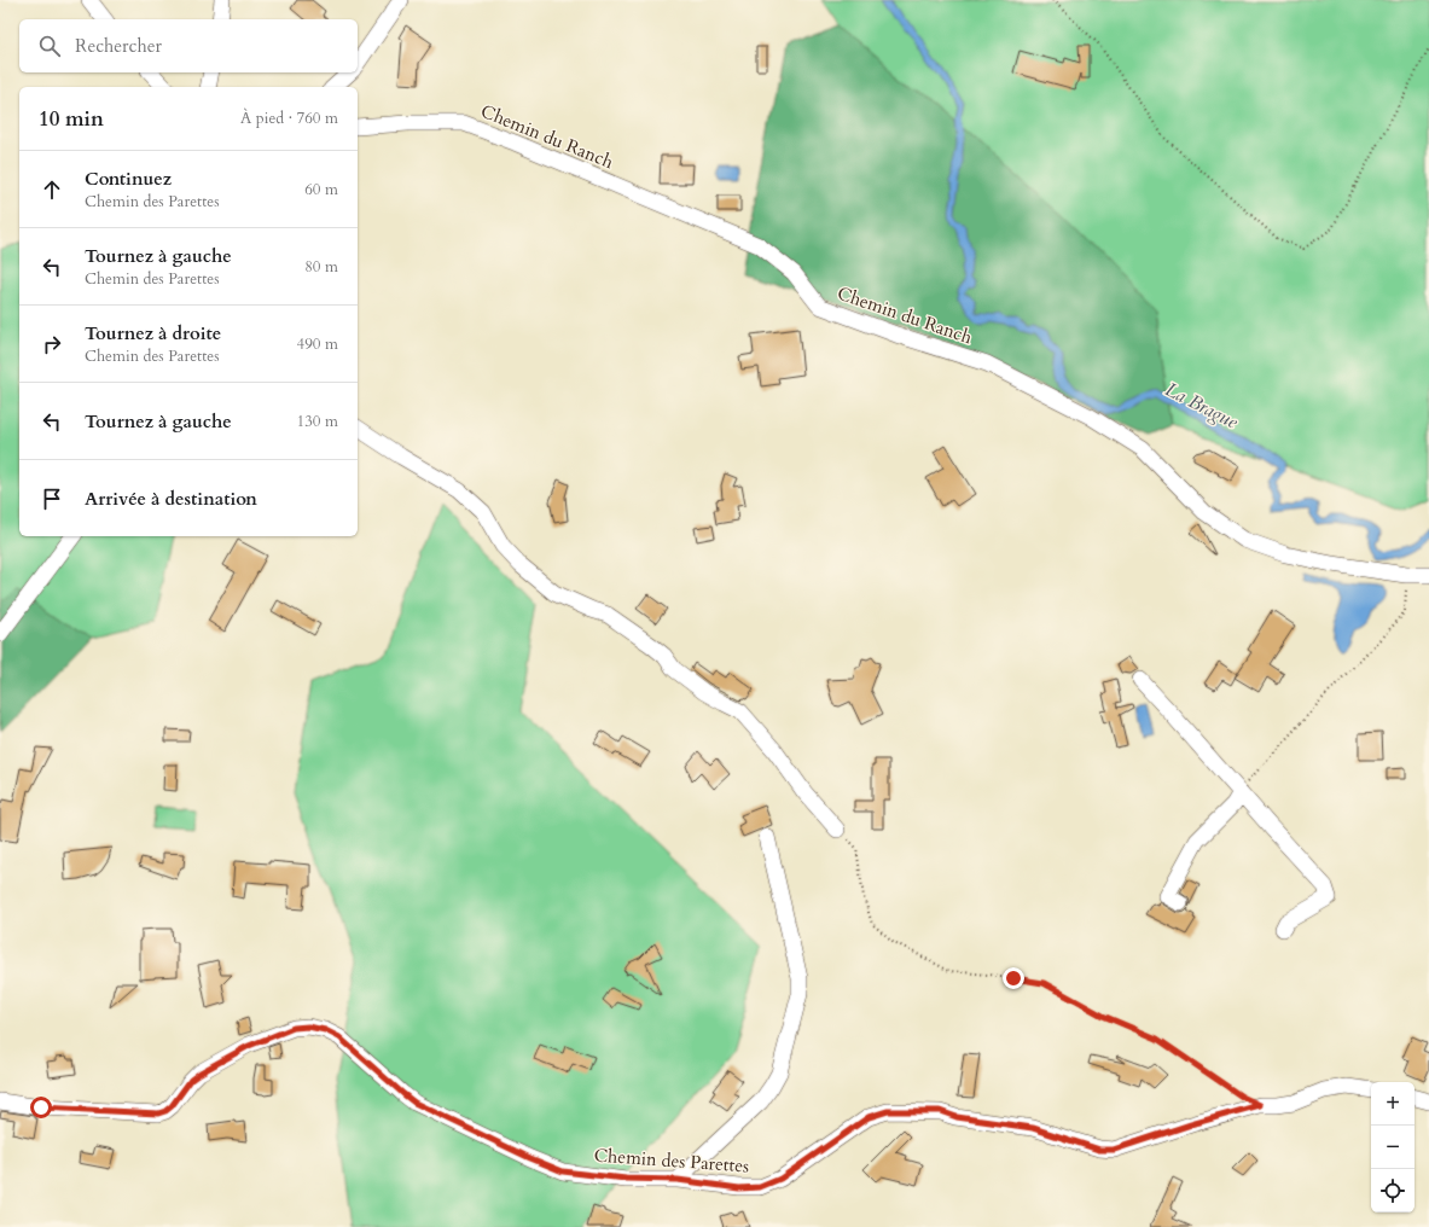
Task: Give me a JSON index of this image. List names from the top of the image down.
{
  "streets": {
    "street": ["Chemin du Ranch", "Chemin des Parettes"]
  },
  "water": ["La Brague"],
  "page": {
    "search": "Rechercher",
    "heading": ["10 min", "À pied · 760 m"],
    "list": [
      ["Continuez", "Chemin des Parettes", "60 m"],
      ["Tournez à gauche", "Chemin des Parettes", "80 m"],
      ["Tournez à droite", "Chemin des Parettes", "490 m"],
      ["Tournez à gauche", "130 m"],
      "Arrivée à destination"
    ],
    "map_buttons": ["+", "−"]
  }
}
